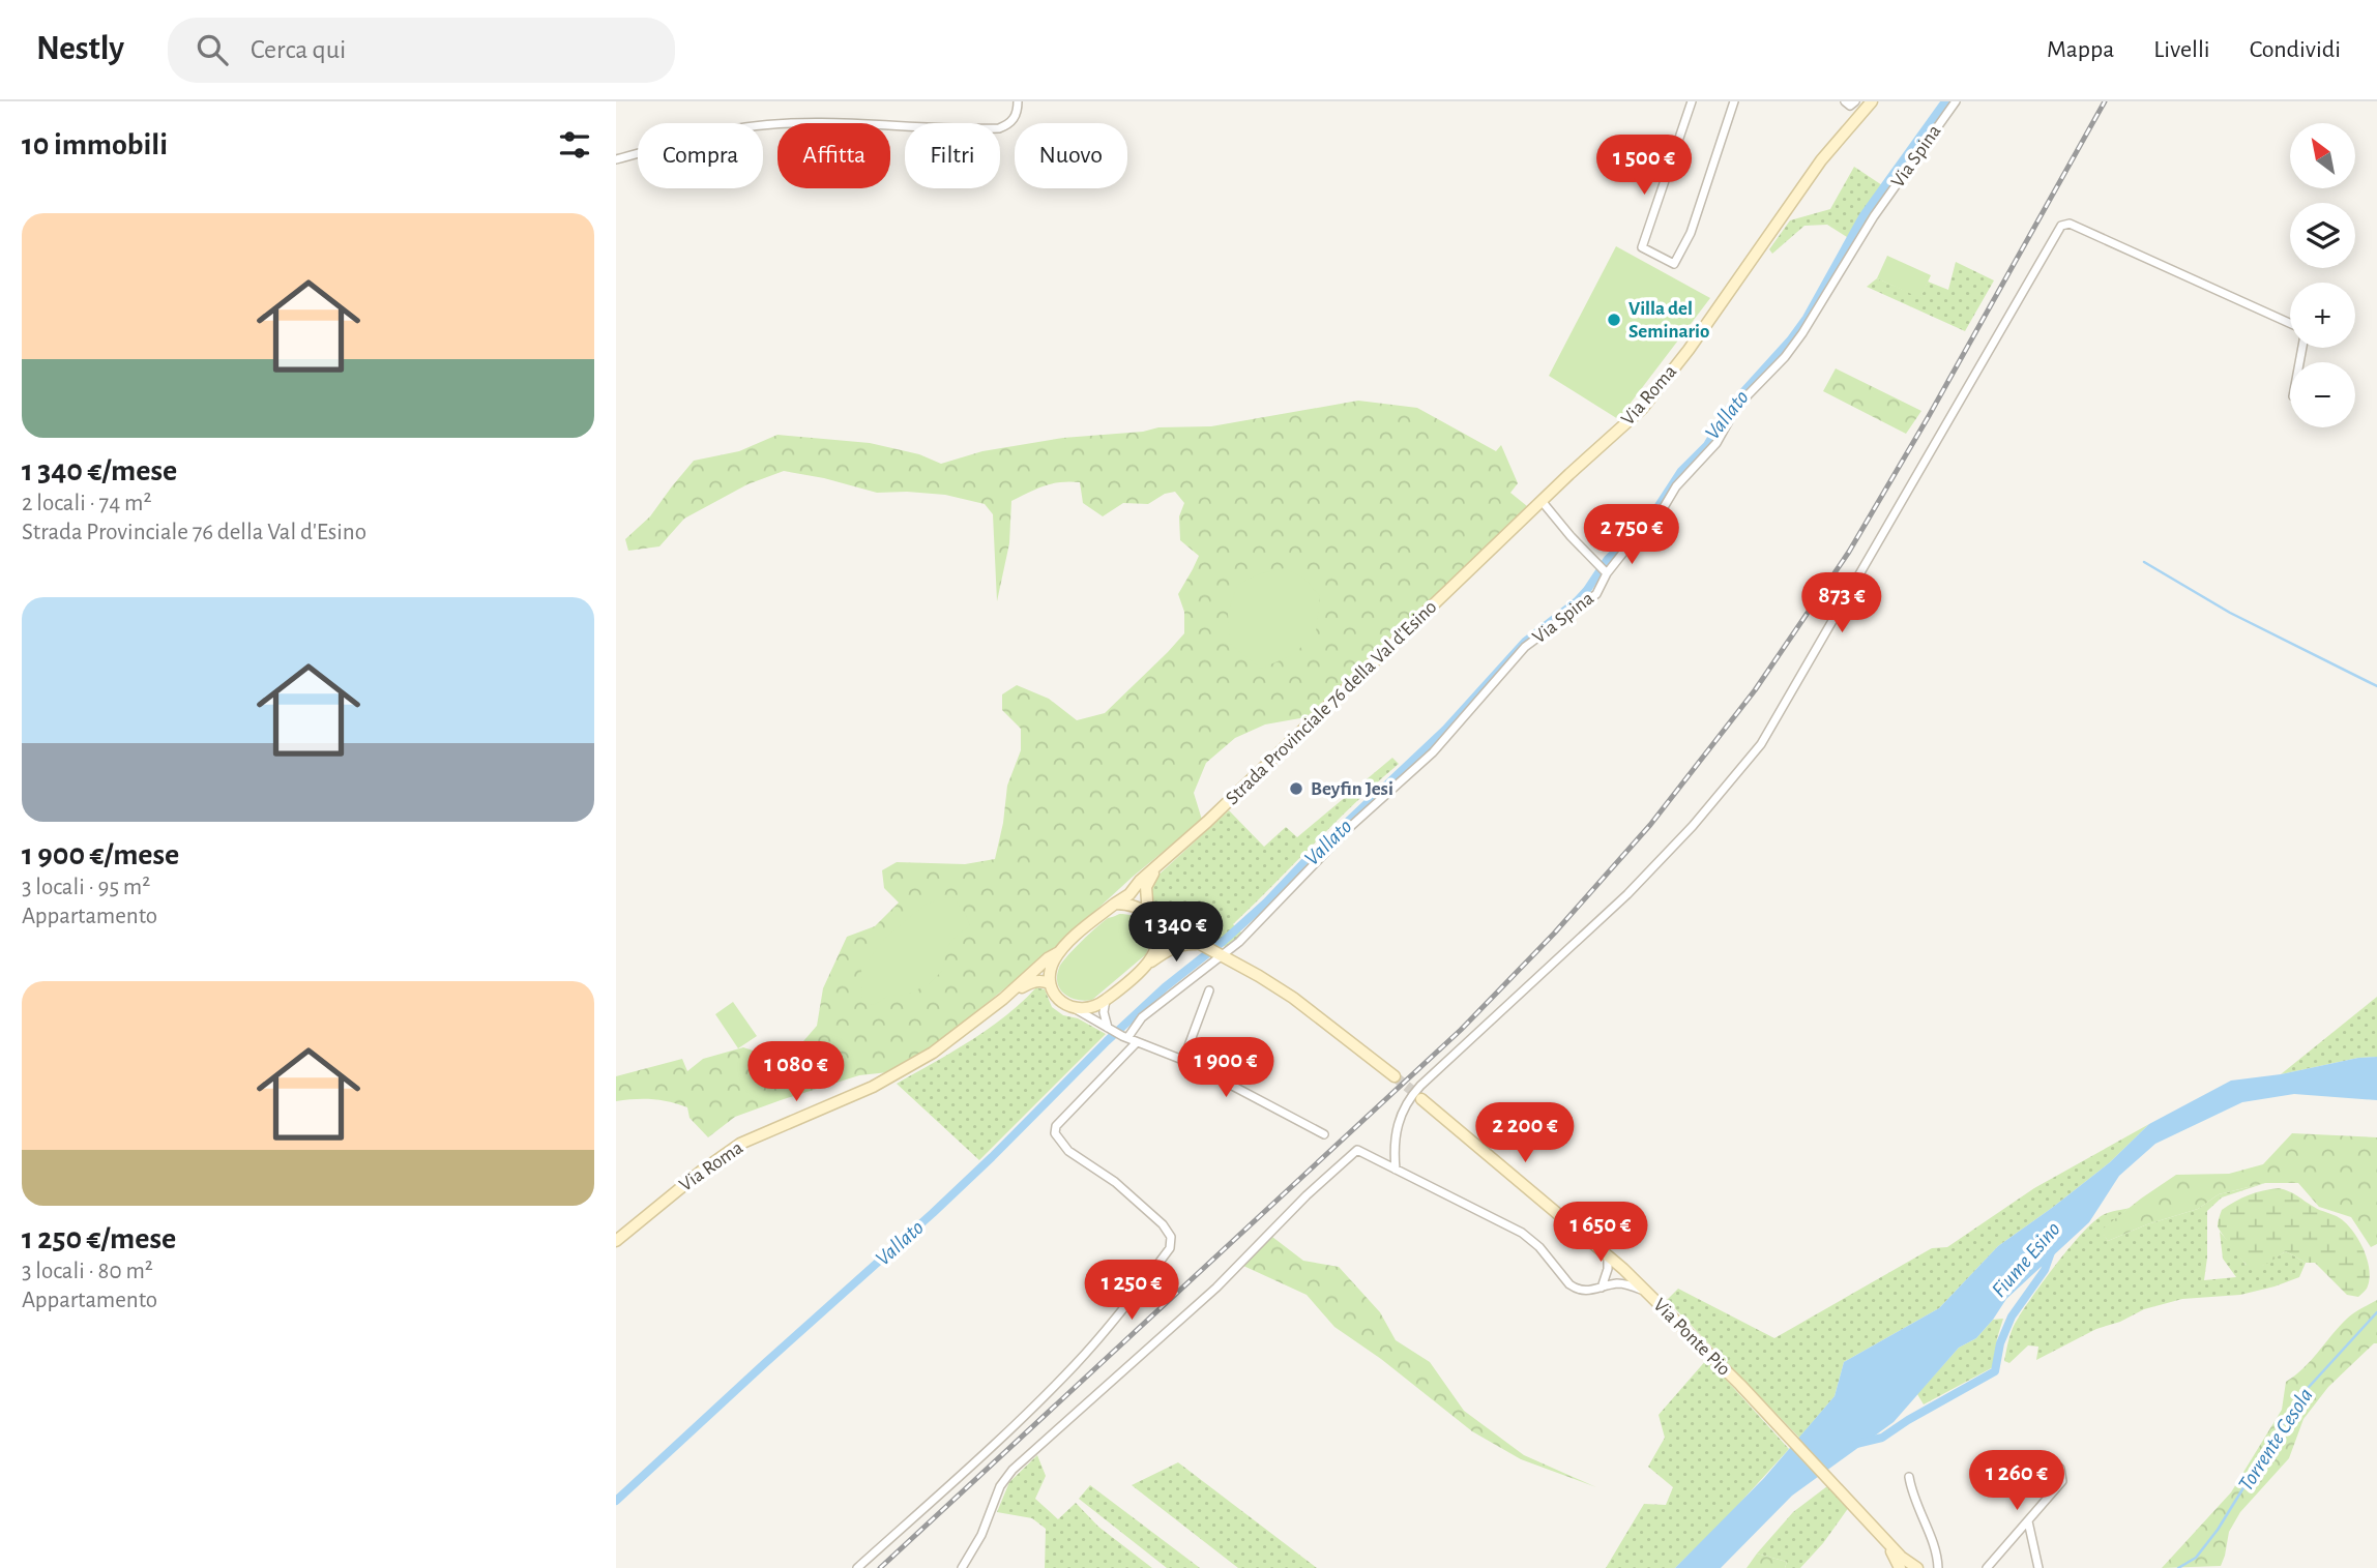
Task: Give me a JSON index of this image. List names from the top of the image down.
{
  "streets": {
    "main road": ["Via Roma", "Strada Provinciale 76 della Val d'Esino", "Via Ponte Pio"],
    "street": ["Via Spina"]
  },
  "crossings": [
    ["Via Roma", "Strada Provinciale 76 della Val d'Esino"]
  ],
  "water": ["Vallato", "Fiume Esino", "Torrente Cesola"],
  "places": ["Villa del Seminario", "Beyfin Jesi"],
  "north": "top left",
  "page": {
    "header": "Nestly",
    "search": "Cerca qui",
    "nav": ["Mappa", "Livelli", "Condividi"],
    "heading": "10 immobili",
    "map_buttons": ["+", "−"],
    "chip": [
      "Compra",
      "Affitta",
      "Filtri",
      "Nuovo"
    ],
    "price": [
      "1 500 €",
      "2 750 €",
      "873 €",
      "1 340 €",
      "1 900 €",
      "1 080 €",
      "2 200 €",
      "1 650 €",
      "1 250 €",
      "1 260 €"
    ],
    "list": [
      {
        "name": "1 340 €/mese",
        "note": "2 locali · 74 m² · Strada Provinciale 76 della Val d'Esino"
      },
      {
        "name": "1 900 €/mese",
        "note": "3 locali · 95 m² · Appartamento"
      },
      {
        "name": "1 250 €/mese",
        "note": "3 locali · 80 m² · Appartamento"
      }
    ]
  }
}
